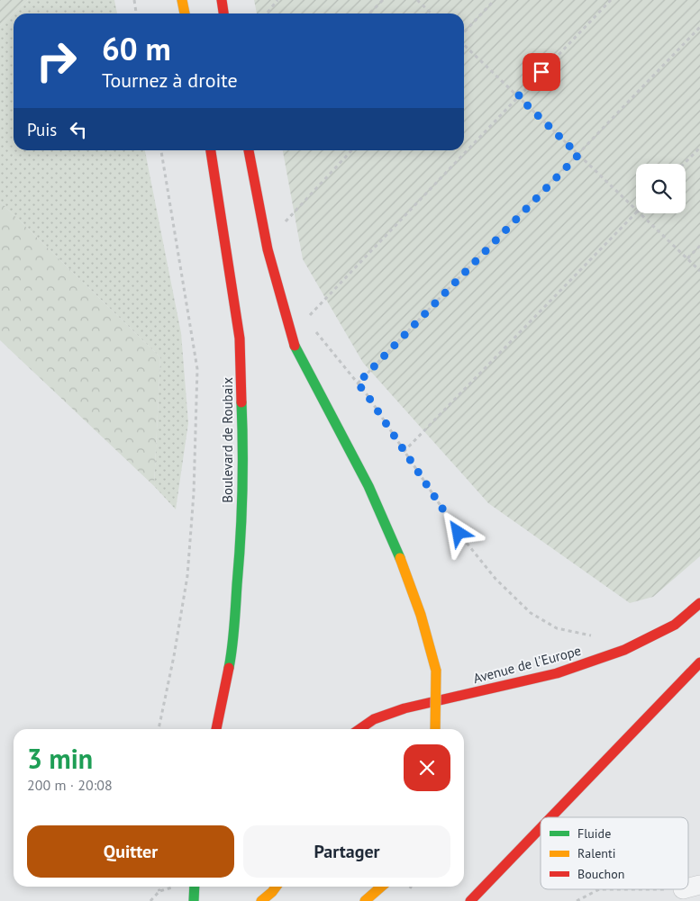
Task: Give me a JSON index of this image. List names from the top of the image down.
{
  "streets": {
    "main road": ["Boulevard de Roubaix", "Avenue de l'Europe"]
  },
  "legend": ["Fluide", "Ralenti", "Bouchon"],
  "page": {
    "turn": ["60 m", "Tournez à droite"],
    "then": "Puis",
    "heading": ["3 min", "200 m · 20:08"],
    "buttons": ["Quitter", "Partager"]
  }
}
